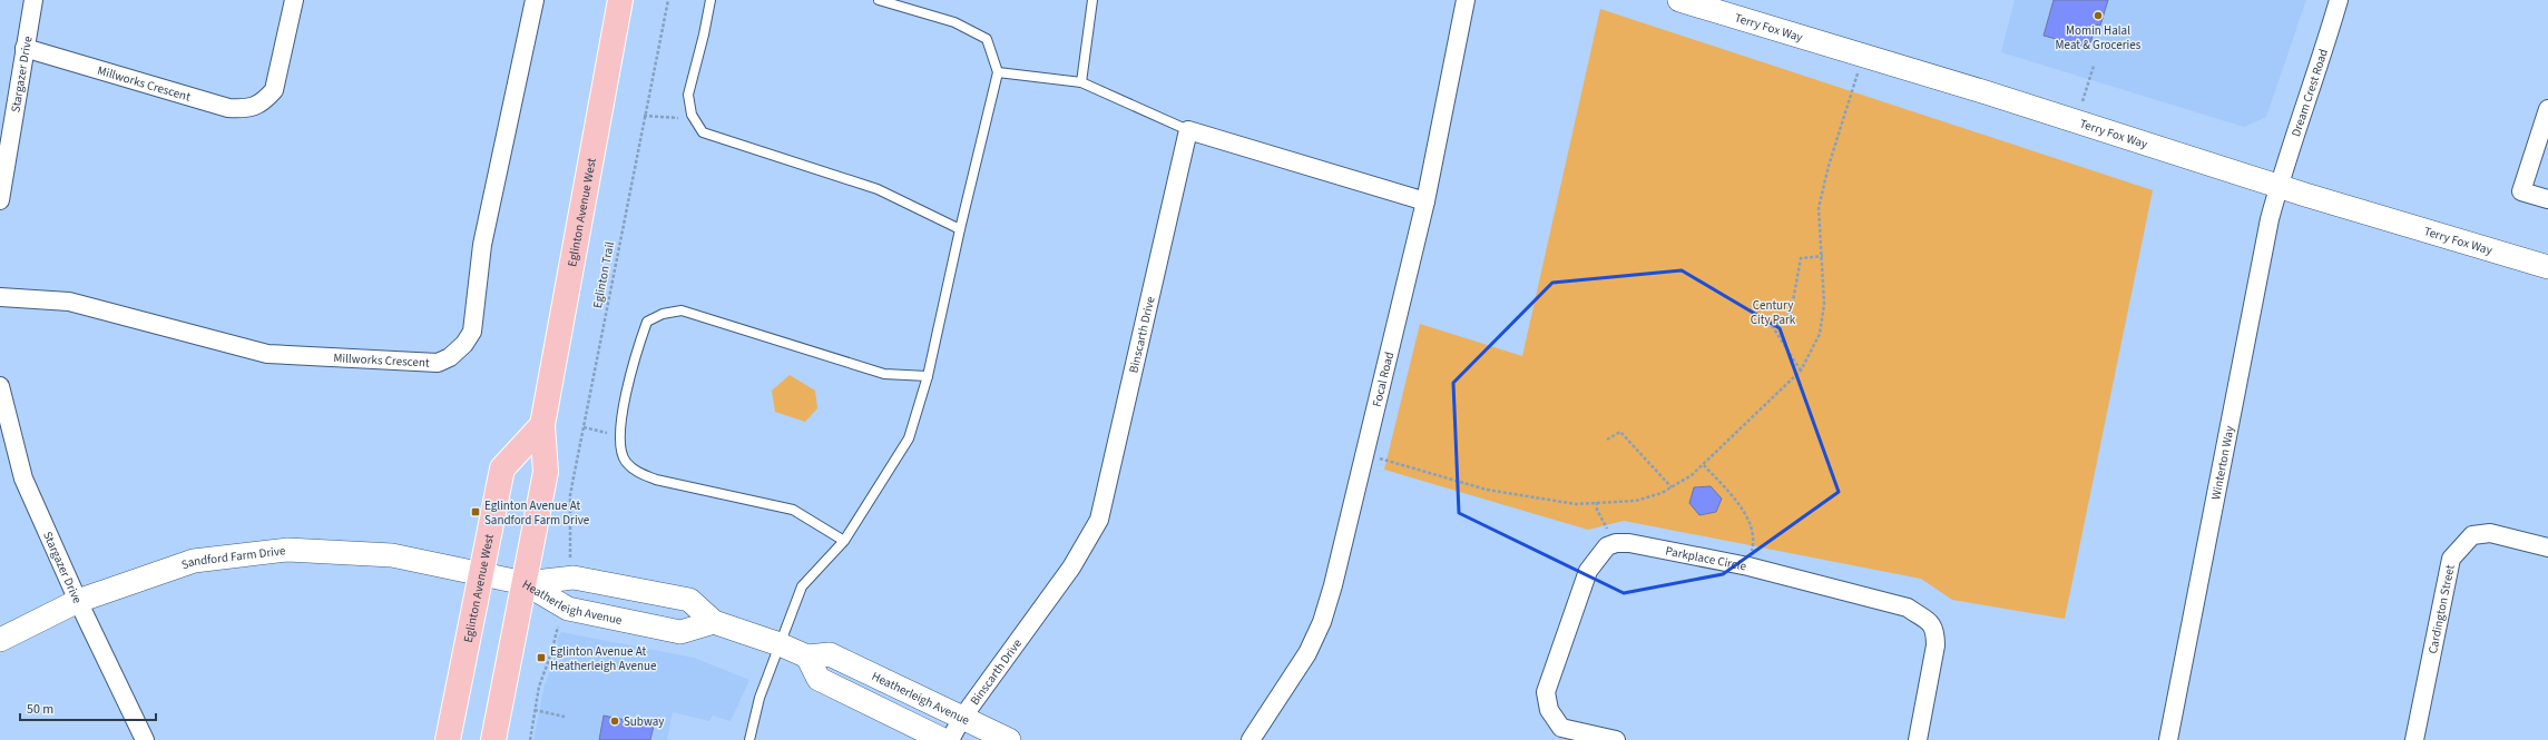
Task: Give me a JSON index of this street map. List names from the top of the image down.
{
  "streets": {
    "main road": ["Eglinton Avenue West"],
    "street": [
      "Terry Fox Way",
      "Stargazer Drive",
      "Millworks Crescent",
      "Dream Crest Road",
      "Binscarth Drive",
      "Focal Road",
      "Winterton Way",
      "Sandford Farm Drive",
      "Parkplace Circle",
      "Heatherleigh Avenue",
      "Cardington Street"
    ],
    "path": ["Eglinton Trail"]
  },
  "crossings": [
    ["Terry Fox Way", "Dream Crest Road"],
    ["Terry Fox Way", "Winterton Way"],
    ["Stargazer Drive", "Millworks Crescent"],
    ["Stargazer Drive", "Sandford Farm Drive"],
    ["Dream Crest Road", "Winterton Way"],
    ["Eglinton Avenue West", "Sandford Farm Drive"],
    ["Eglinton Avenue West", "Heatherleigh Avenue"],
    ["Binscarth Drive", "Heatherleigh Avenue"],
    ["Sandford Farm Drive", "Heatherleigh Avenue"]
  ],
  "parks": ["Century City Park"],
  "places": {
    "other": ["Momin Halal Meat & Groceries", "Subway"],
    "transit": ["Eglinton Avenue At Sandford Farm Drive", "Eglinton Avenue At Heatherleigh Avenue"]
  },
  "scale_bar": "50 m"
}
